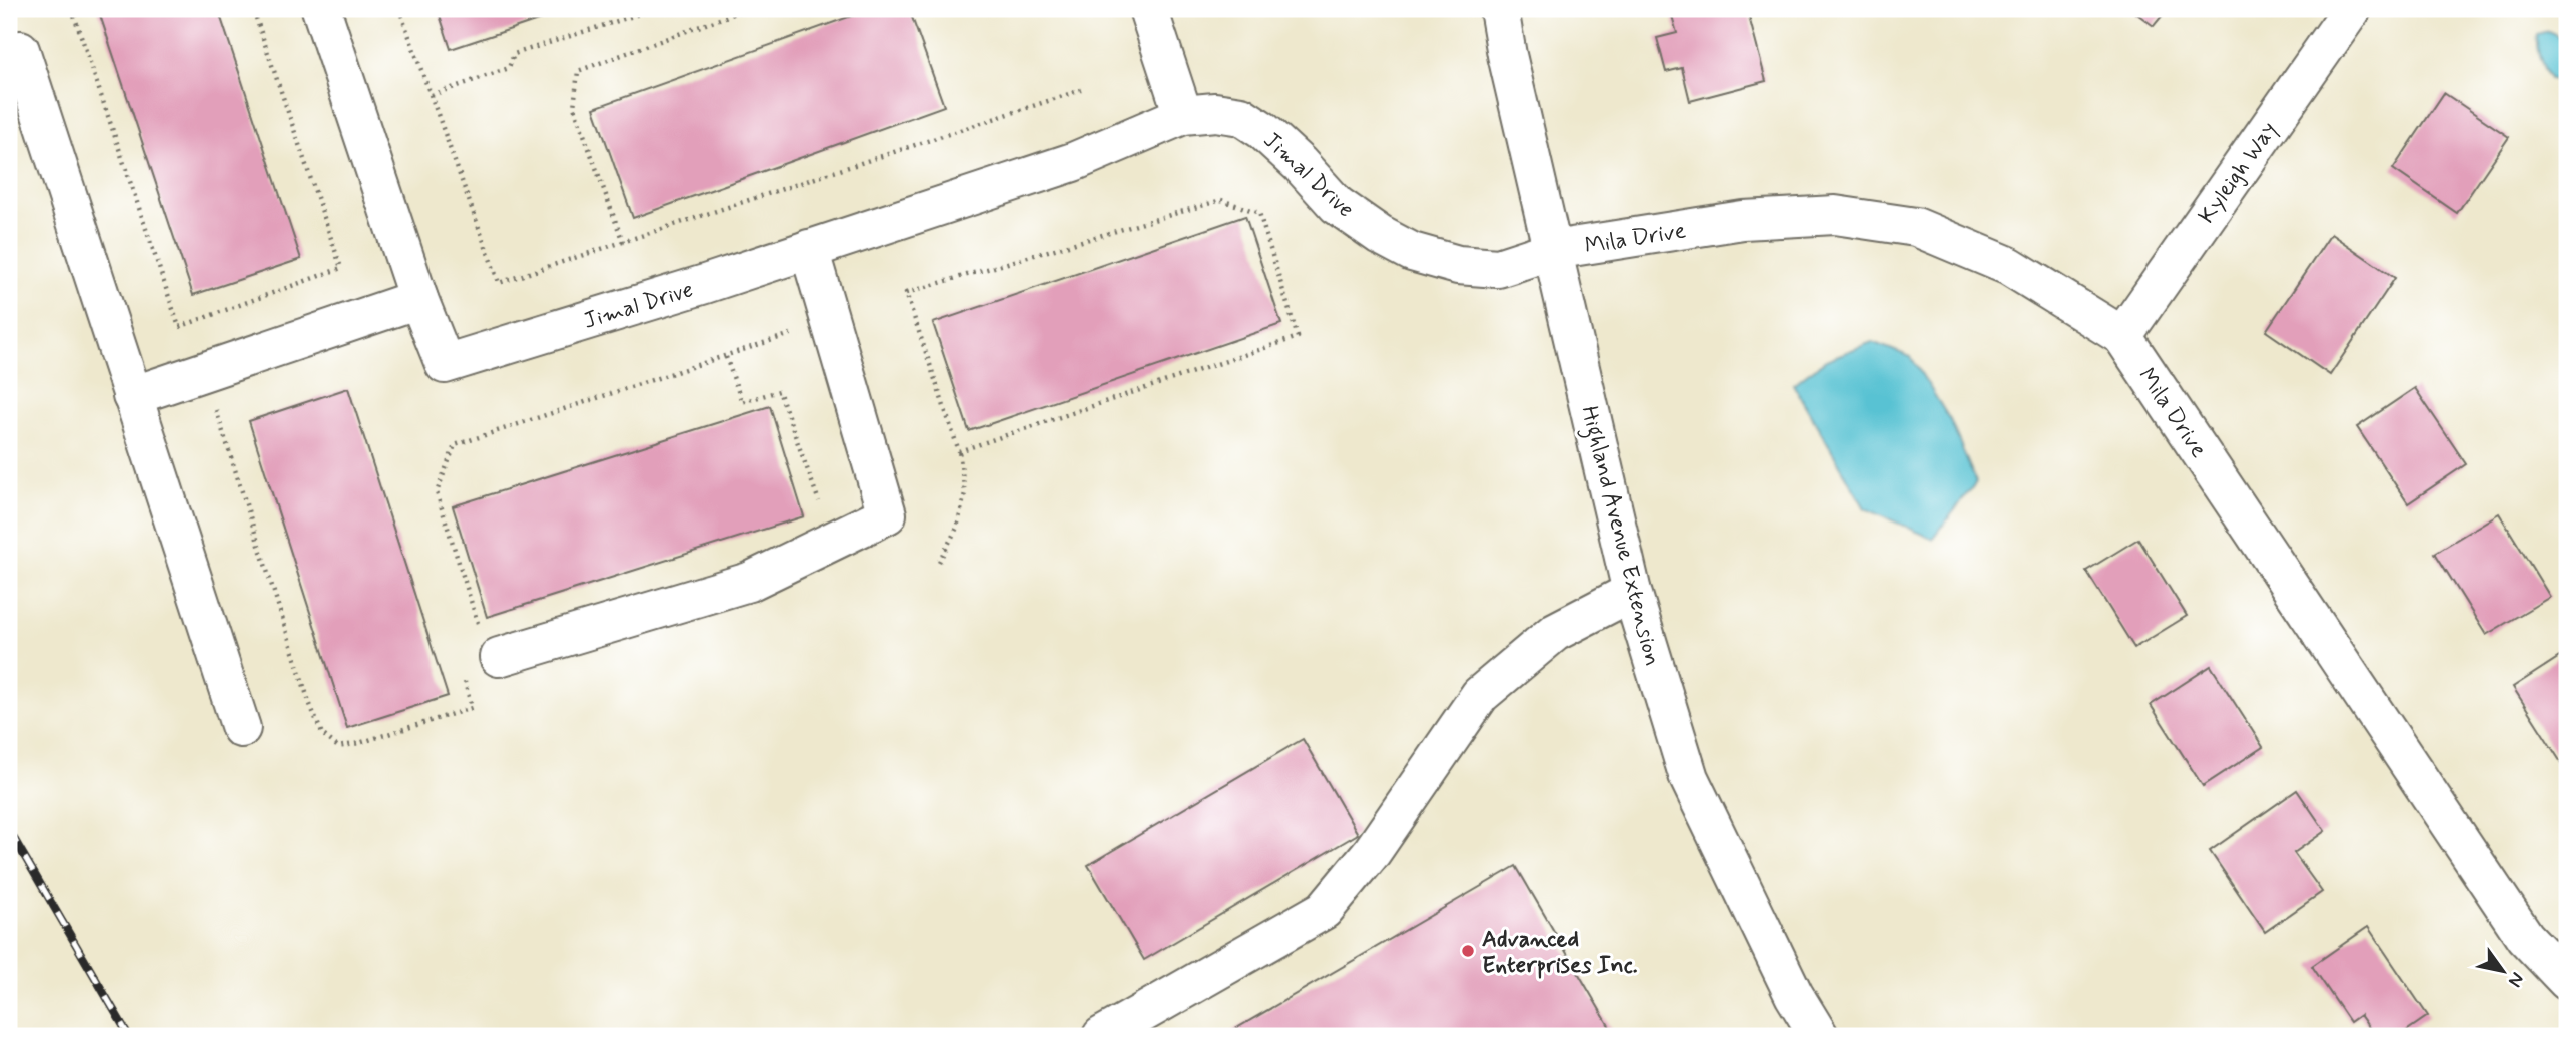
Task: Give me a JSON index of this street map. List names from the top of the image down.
{
  "streets": {
    "street": [
      "Kyleigh Way",
      "Jimal Drive",
      "Mila Drive",
      "Highland Avenue Extension"
    ]
  },
  "crossings": [
    ["Kyleigh Way", "Mila Drive"],
    ["Jimal Drive", "Mila Drive"],
    ["Jimal Drive", "Highland Avenue Extension"],
    ["Mila Drive", "Highland Avenue Extension"]
  ],
  "places": ["Advanced Enterprises Inc."],
  "north": "bottom right"
}
